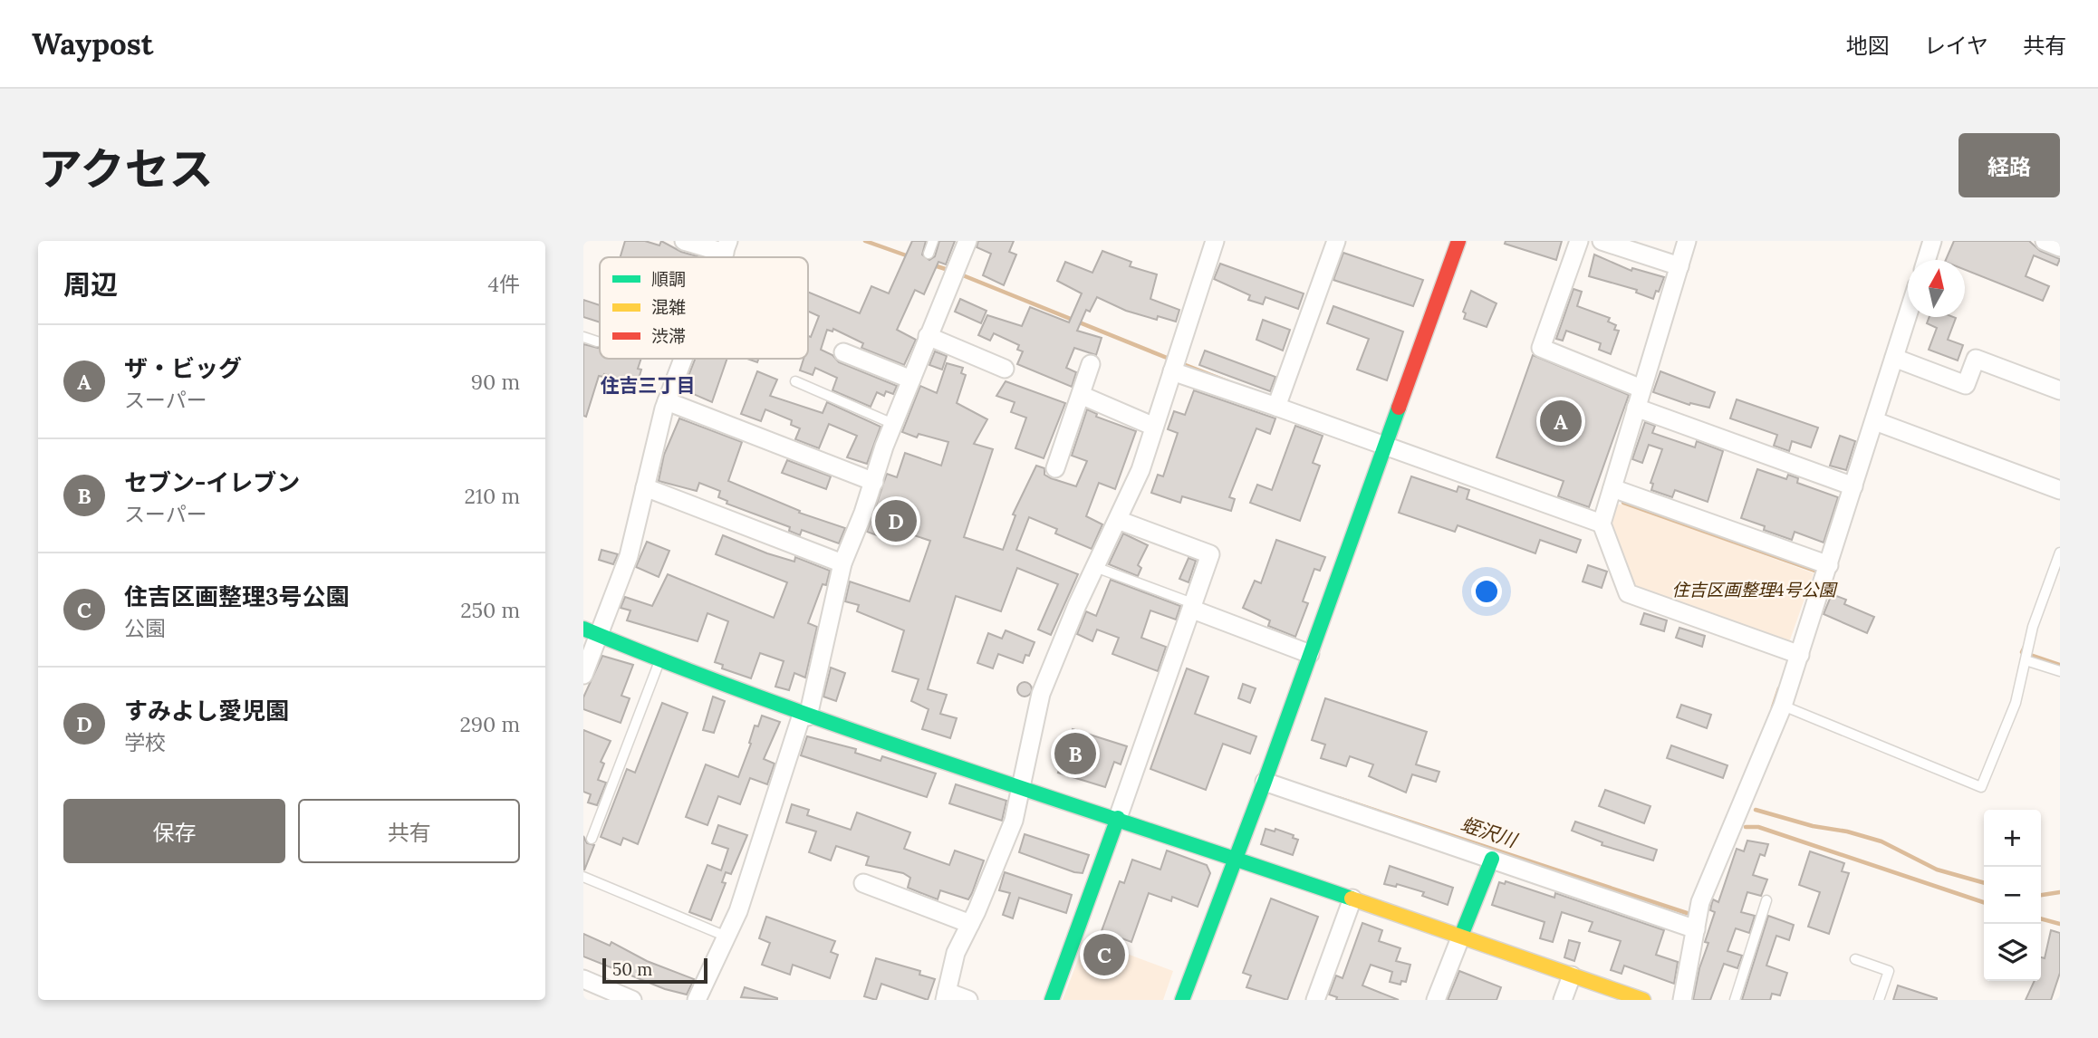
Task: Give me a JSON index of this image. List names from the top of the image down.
{
  "districts": ["住吉三丁目"],
  "water": ["蛭沢川"],
  "parks": ["住吉区画整理4号公園"],
  "legend": ["順調", "混雑", "渋滞"],
  "scale_bar": "50 m",
  "north": "top",
  "page": {
    "header": "Waypost",
    "nav": ["地図", "レイヤ", "共有"],
    "title": "アクセス",
    "buttons": [
      "経路",
      ["保存", "共有"]
    ],
    "heading": ["周辺", "4件"],
    "list": [
      {
        "mark": "A",
        "name": "ザ・ビッグ",
        "note": "スーパー",
        "value": "90 m"
      },
      {
        "mark": "B",
        "name": "セブン-イレブン",
        "note": "スーパー",
        "value": "210 m"
      },
      {
        "mark": "C",
        "name": "住吉区画整理3号公園",
        "note": "公園",
        "value": "250 m"
      },
      {
        "mark": "D",
        "name": "すみよし愛児園",
        "note": "学校",
        "value": "290 m"
      }
    ],
    "pins": [
      "A",
      "D",
      "B",
      "C"
    ],
    "map_buttons": ["+", "−"],
    "scale": "50 m"
  }
}
